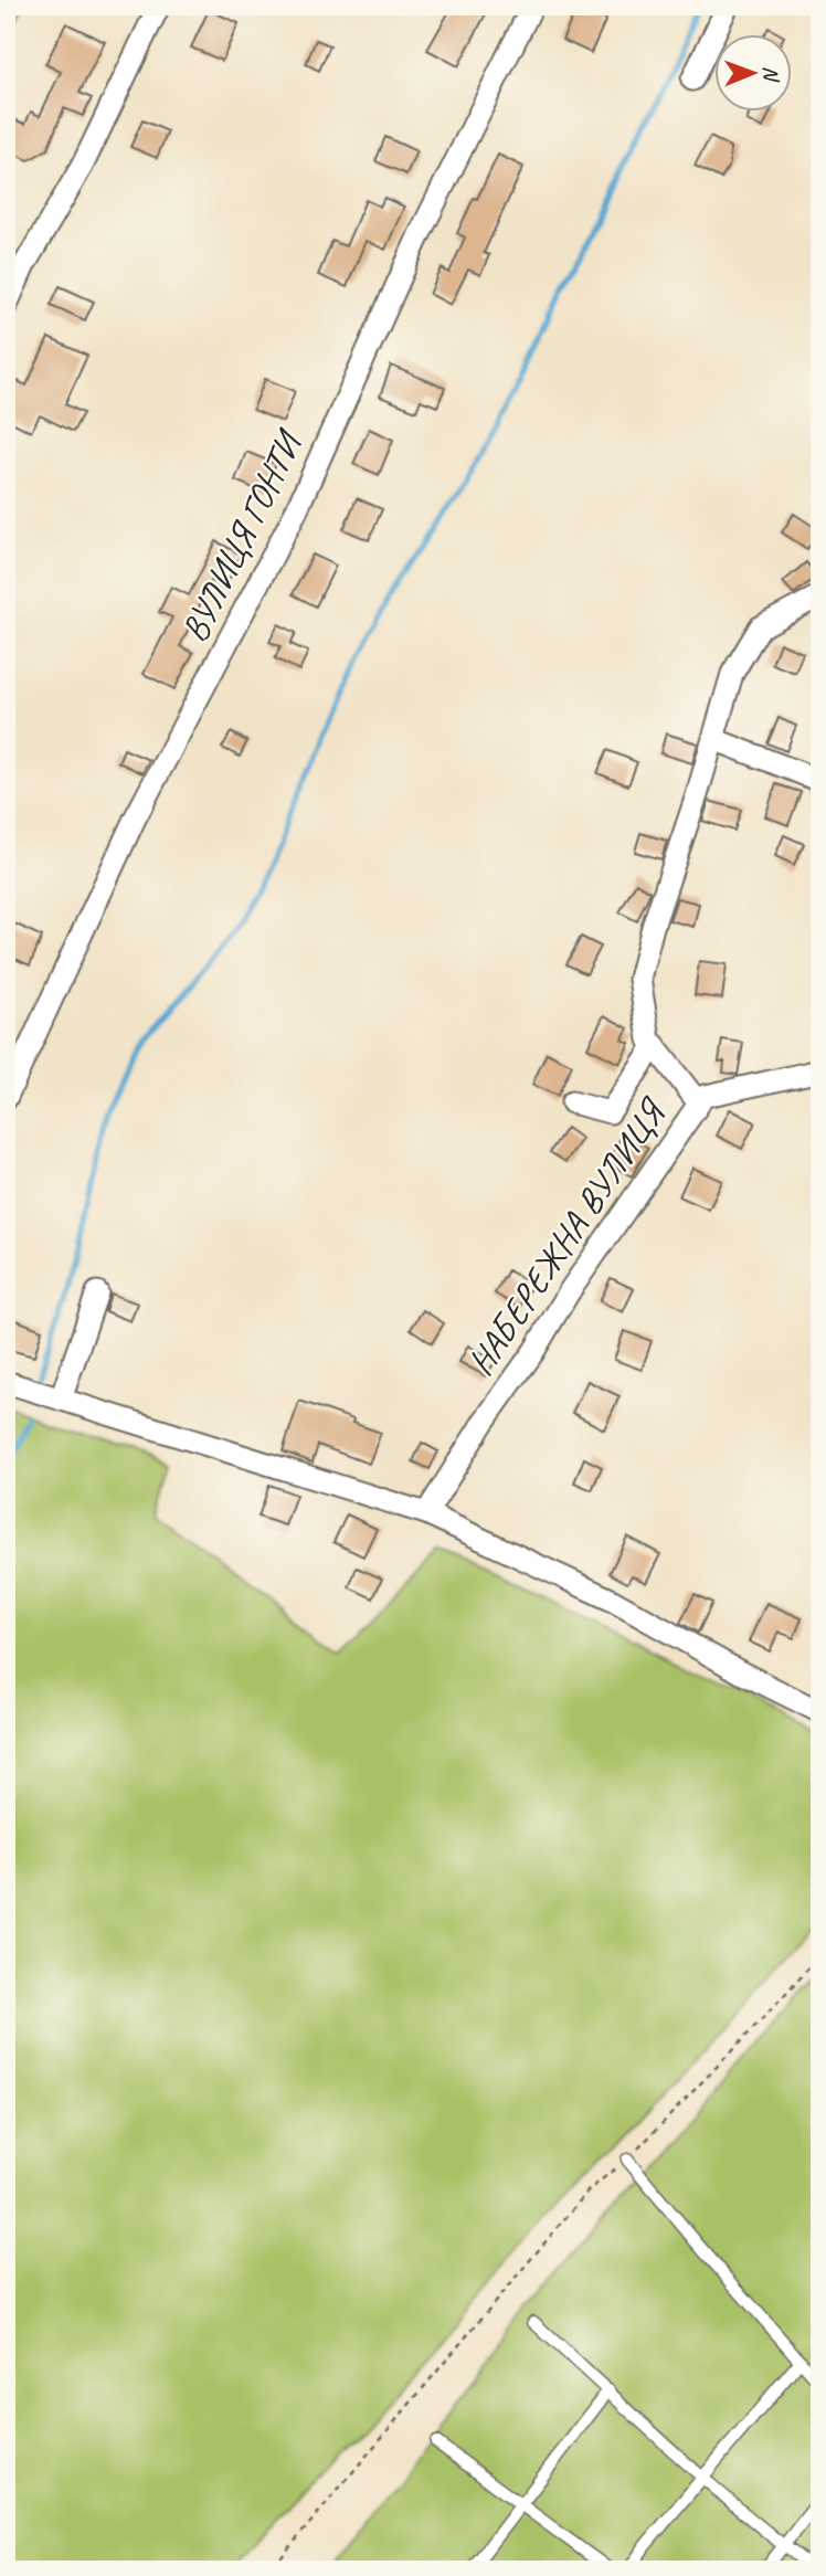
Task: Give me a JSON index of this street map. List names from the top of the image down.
{
  "streets": {
    "street": ["ВУЛИЦЯ ГОНТИ", "НАБЕРЕЖНА ВУЛИЦЯ"]
  },
  "north": "right"
}
